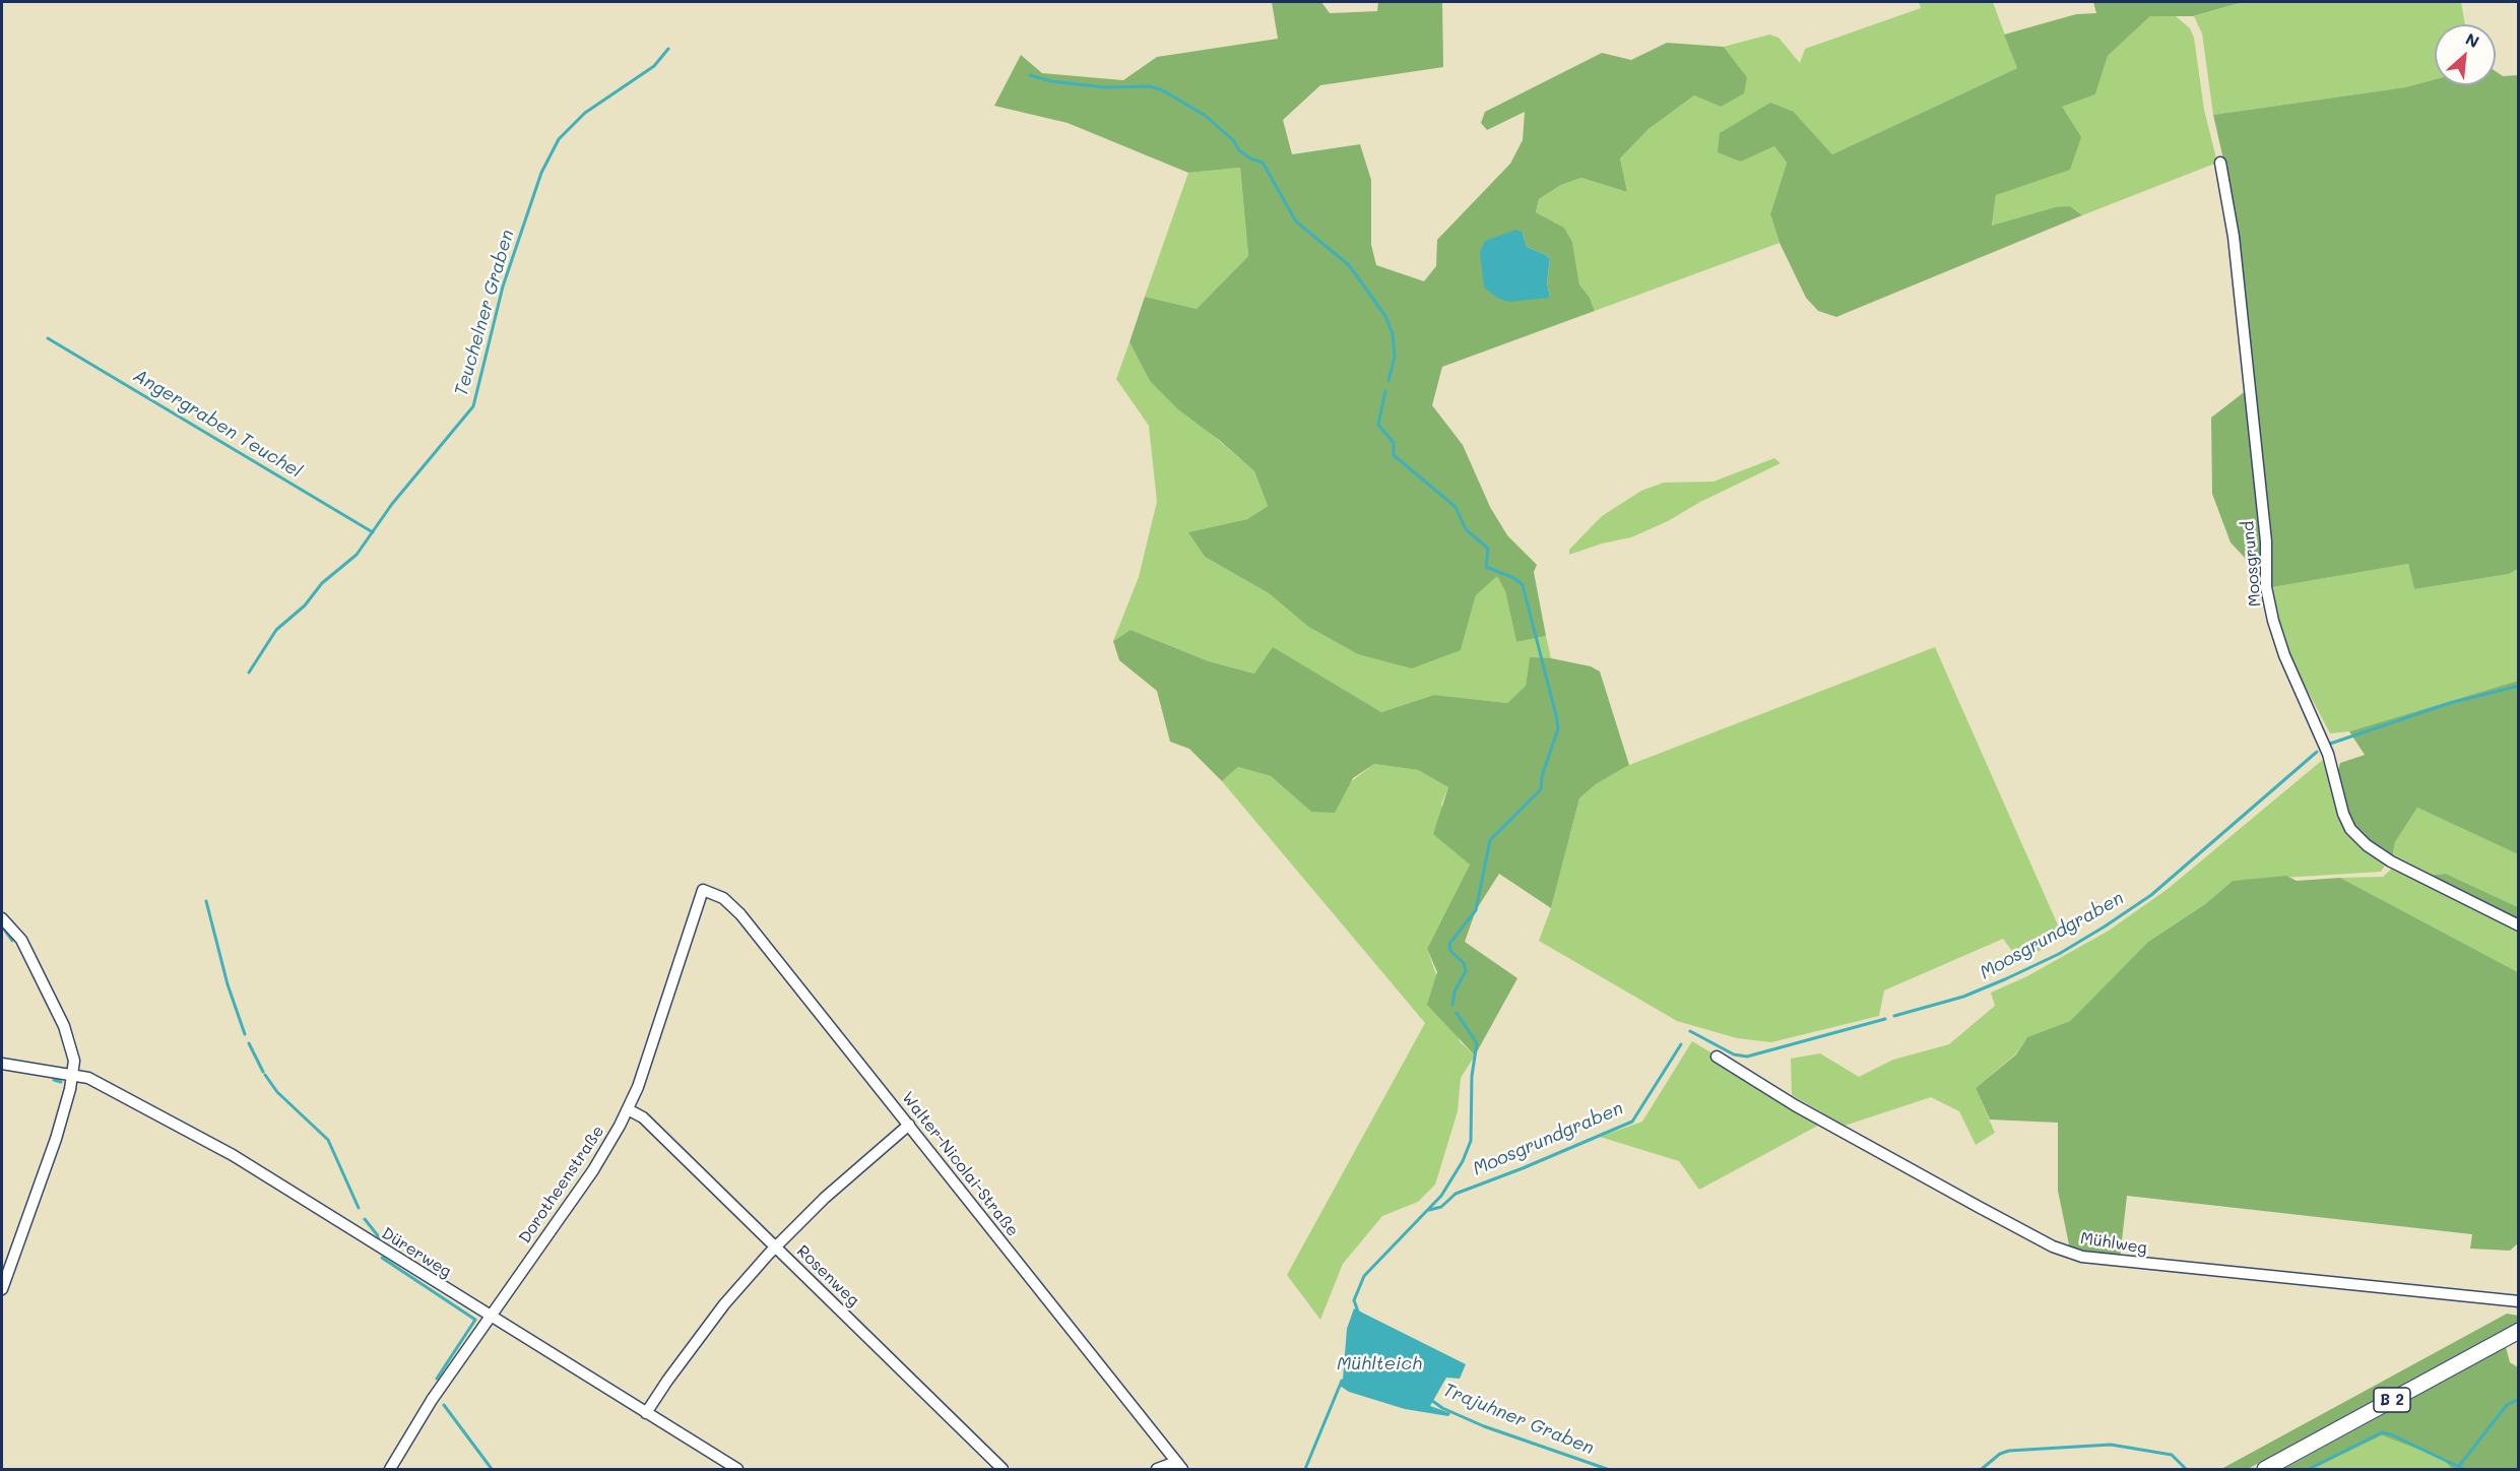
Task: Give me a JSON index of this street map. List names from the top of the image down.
{
  "streets": {
    "main road": ["B 2"],
    "street": [
      "Moosgrund",
      "Walter-Nicolai-Straße",
      "Dorotheenstraße",
      "Mühlweg",
      "Dürerweg",
      "Rosenweg"
    ]
  },
  "crossings": [
    ["Walter-Nicolai-Straße", "Dorotheenstraße"],
    ["Dorotheenstraße", "Dürerweg"],
    ["Dorotheenstraße", "Rosenweg"]
  ],
  "water": [
    "Teuchelner Graben",
    "Angergraben Teuchel",
    "Moosgrundgraben",
    "Mühlteich",
    "Trajuhner Graben"
  ],
  "north": "top right"
}
